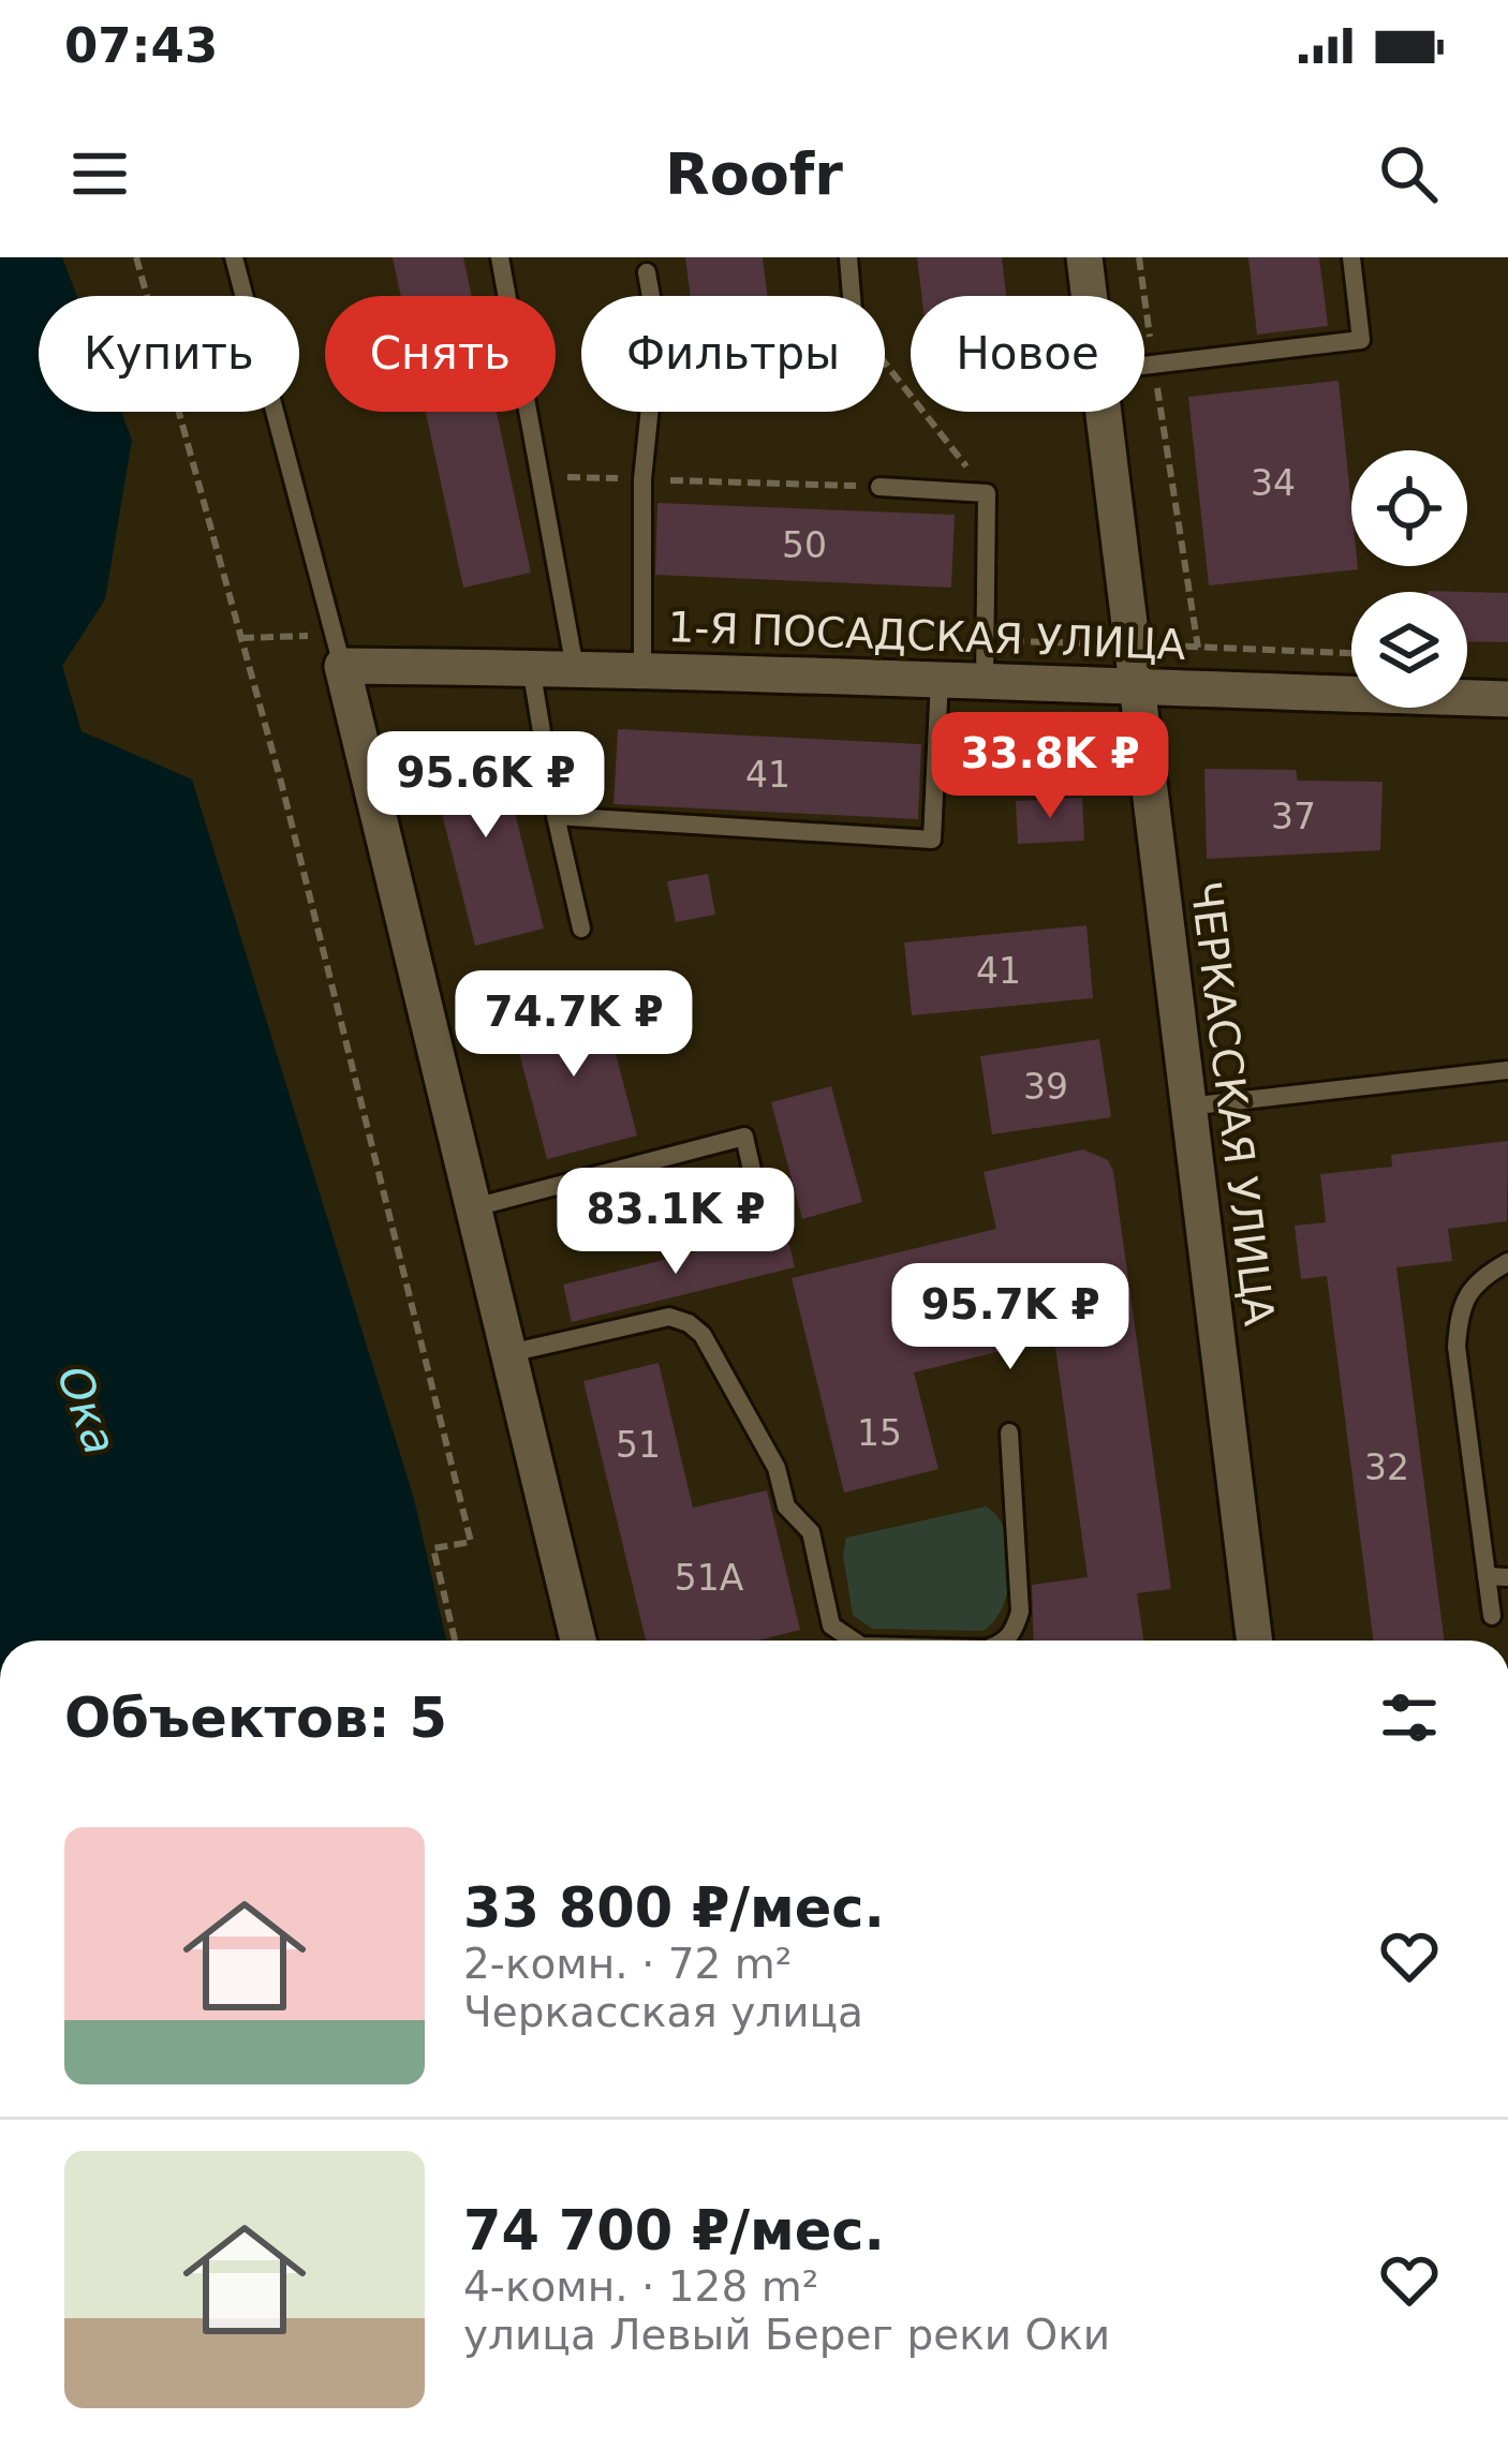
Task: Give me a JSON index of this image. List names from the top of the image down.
{
  "streets": {
    "street": ["1-Я ПОСАДСКАЯ УЛИЦА", "ЧЕРКАССКАЯ УЛИЦА"]
  },
  "crossings": [
    ["1-Я ПОСАДСКАЯ УЛИЦА", "ЧЕРКАССКАЯ УЛИЦА"]
  ],
  "water": ["Ока"],
  "house_numbers": [
    "34",
    "50",
    "41",
    "37",
    "41",
    "39",
    "15",
    "51",
    "32",
    "51А"
  ],
  "page": {
    "status": "07:43",
    "header": "Roofr",
    "chip": [
      "Купить",
      "Снять",
      "Фильтры",
      "Новое"
    ],
    "price": [
      "33.8K ₽",
      "95.6K ₽",
      "74.7K ₽",
      "83.1K ₽",
      "95.7K ₽"
    ],
    "heading": "Объектов: 5",
    "list": [
      {
        "name": "33 800 ₽/мес.",
        "note": "2-комн. · 72 m² · Черкасская улица"
      },
      {
        "name": "74 700 ₽/мес.",
        "note": "4-комн. · 128 m² · улица Левый Берег реки Оки"
      }
    ]
  }
}
